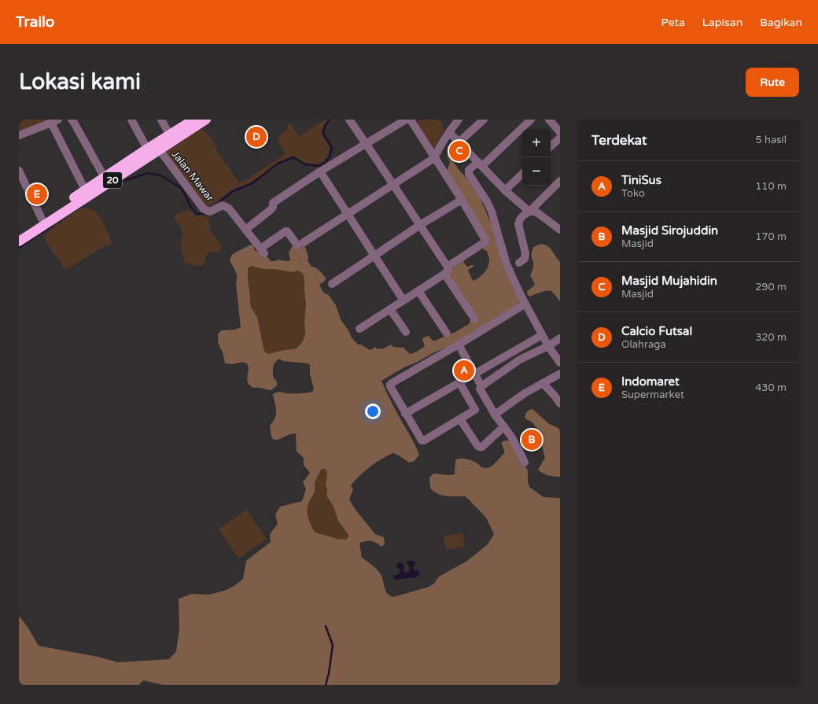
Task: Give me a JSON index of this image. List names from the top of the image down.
{
  "streets": {
    "highway": ["20"],
    "street": ["Jalan Mawar"]
  },
  "crossings": [
    ["Jalan Mawar", "20"]
  ],
  "page": {
    "header": "Trailo",
    "nav": ["Peta", "Lapisan", "Bagikan"],
    "buttons": "Rute",
    "title": "Lokasi kami",
    "heading": ["Terdekat", "5 hasil"],
    "pins": [
      "D",
      "C",
      "E",
      "A",
      "B"
    ],
    "map_buttons": ["+", "−"],
    "list": [
      {
        "mark": "A",
        "name": "TiniSus",
        "note": "Toko",
        "value": "110 m"
      },
      {
        "mark": "B",
        "name": "Masjid Sirojuddin",
        "note": "Masjid",
        "value": "170 m"
      },
      {
        "mark": "C",
        "name": "Masjid Mujahidin",
        "note": "Masjid",
        "value": "290 m"
      },
      {
        "mark": "D",
        "name": "Calcio Futsal",
        "note": "Olahraga",
        "value": "320 m"
      },
      {
        "mark": "E",
        "name": "Indomaret",
        "note": "Supermarket",
        "value": "430 m"
      }
    ]
  }
}
